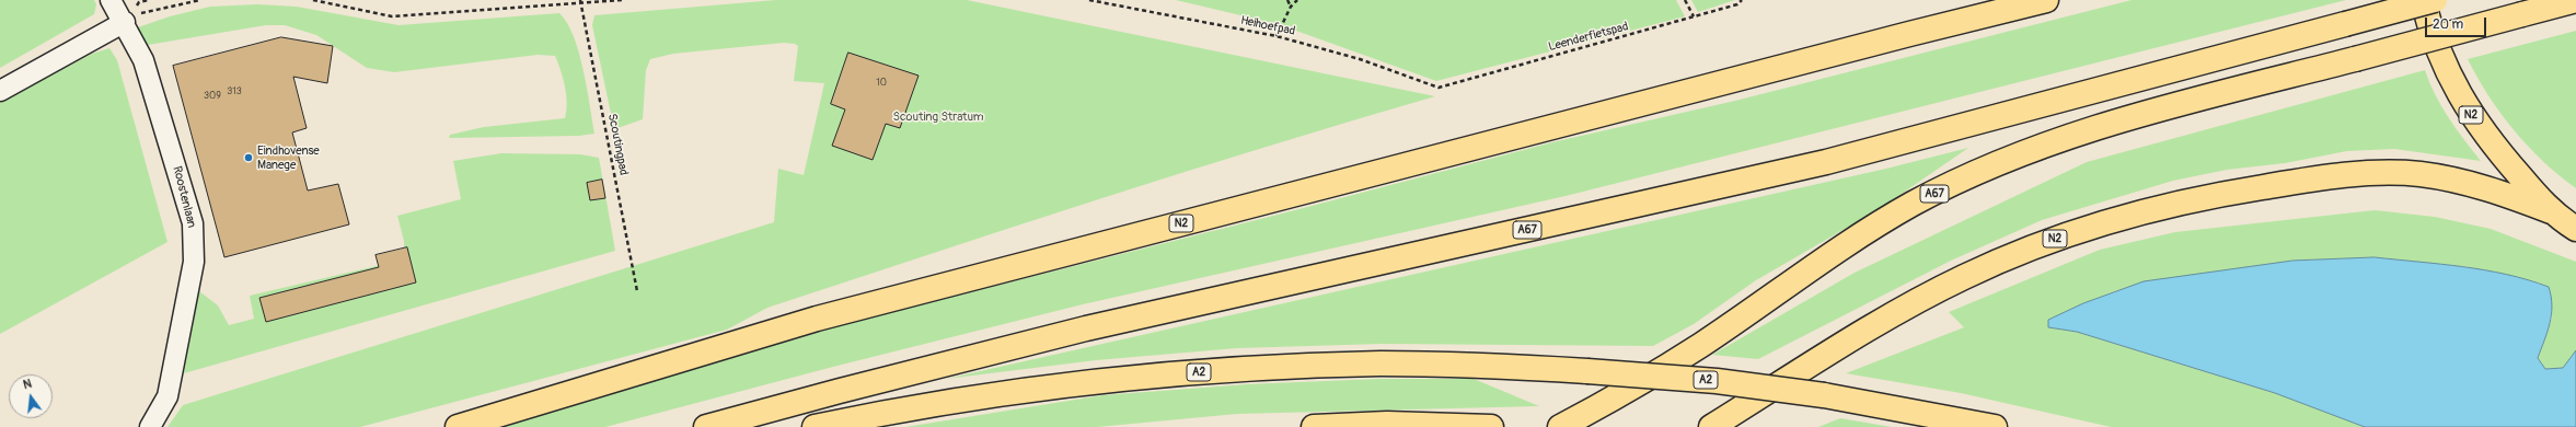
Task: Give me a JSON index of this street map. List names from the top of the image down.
{
  "streets": {
    "highway": ["N2", "A67", "A2"],
    "street": ["Roostenlaan"],
    "path": ["Heihoefpad", "Leenderfietspad", "Scoutingpad"]
  },
  "crossings": [
    ["Heihoefpad", "Leenderfietspad"]
  ],
  "parks": ["Scouting Stratum"],
  "places": ["Eindhovense Manege"],
  "house_numbers": ["10", "313", "309"],
  "scale_bar": "20 m",
  "north": "top"
}
